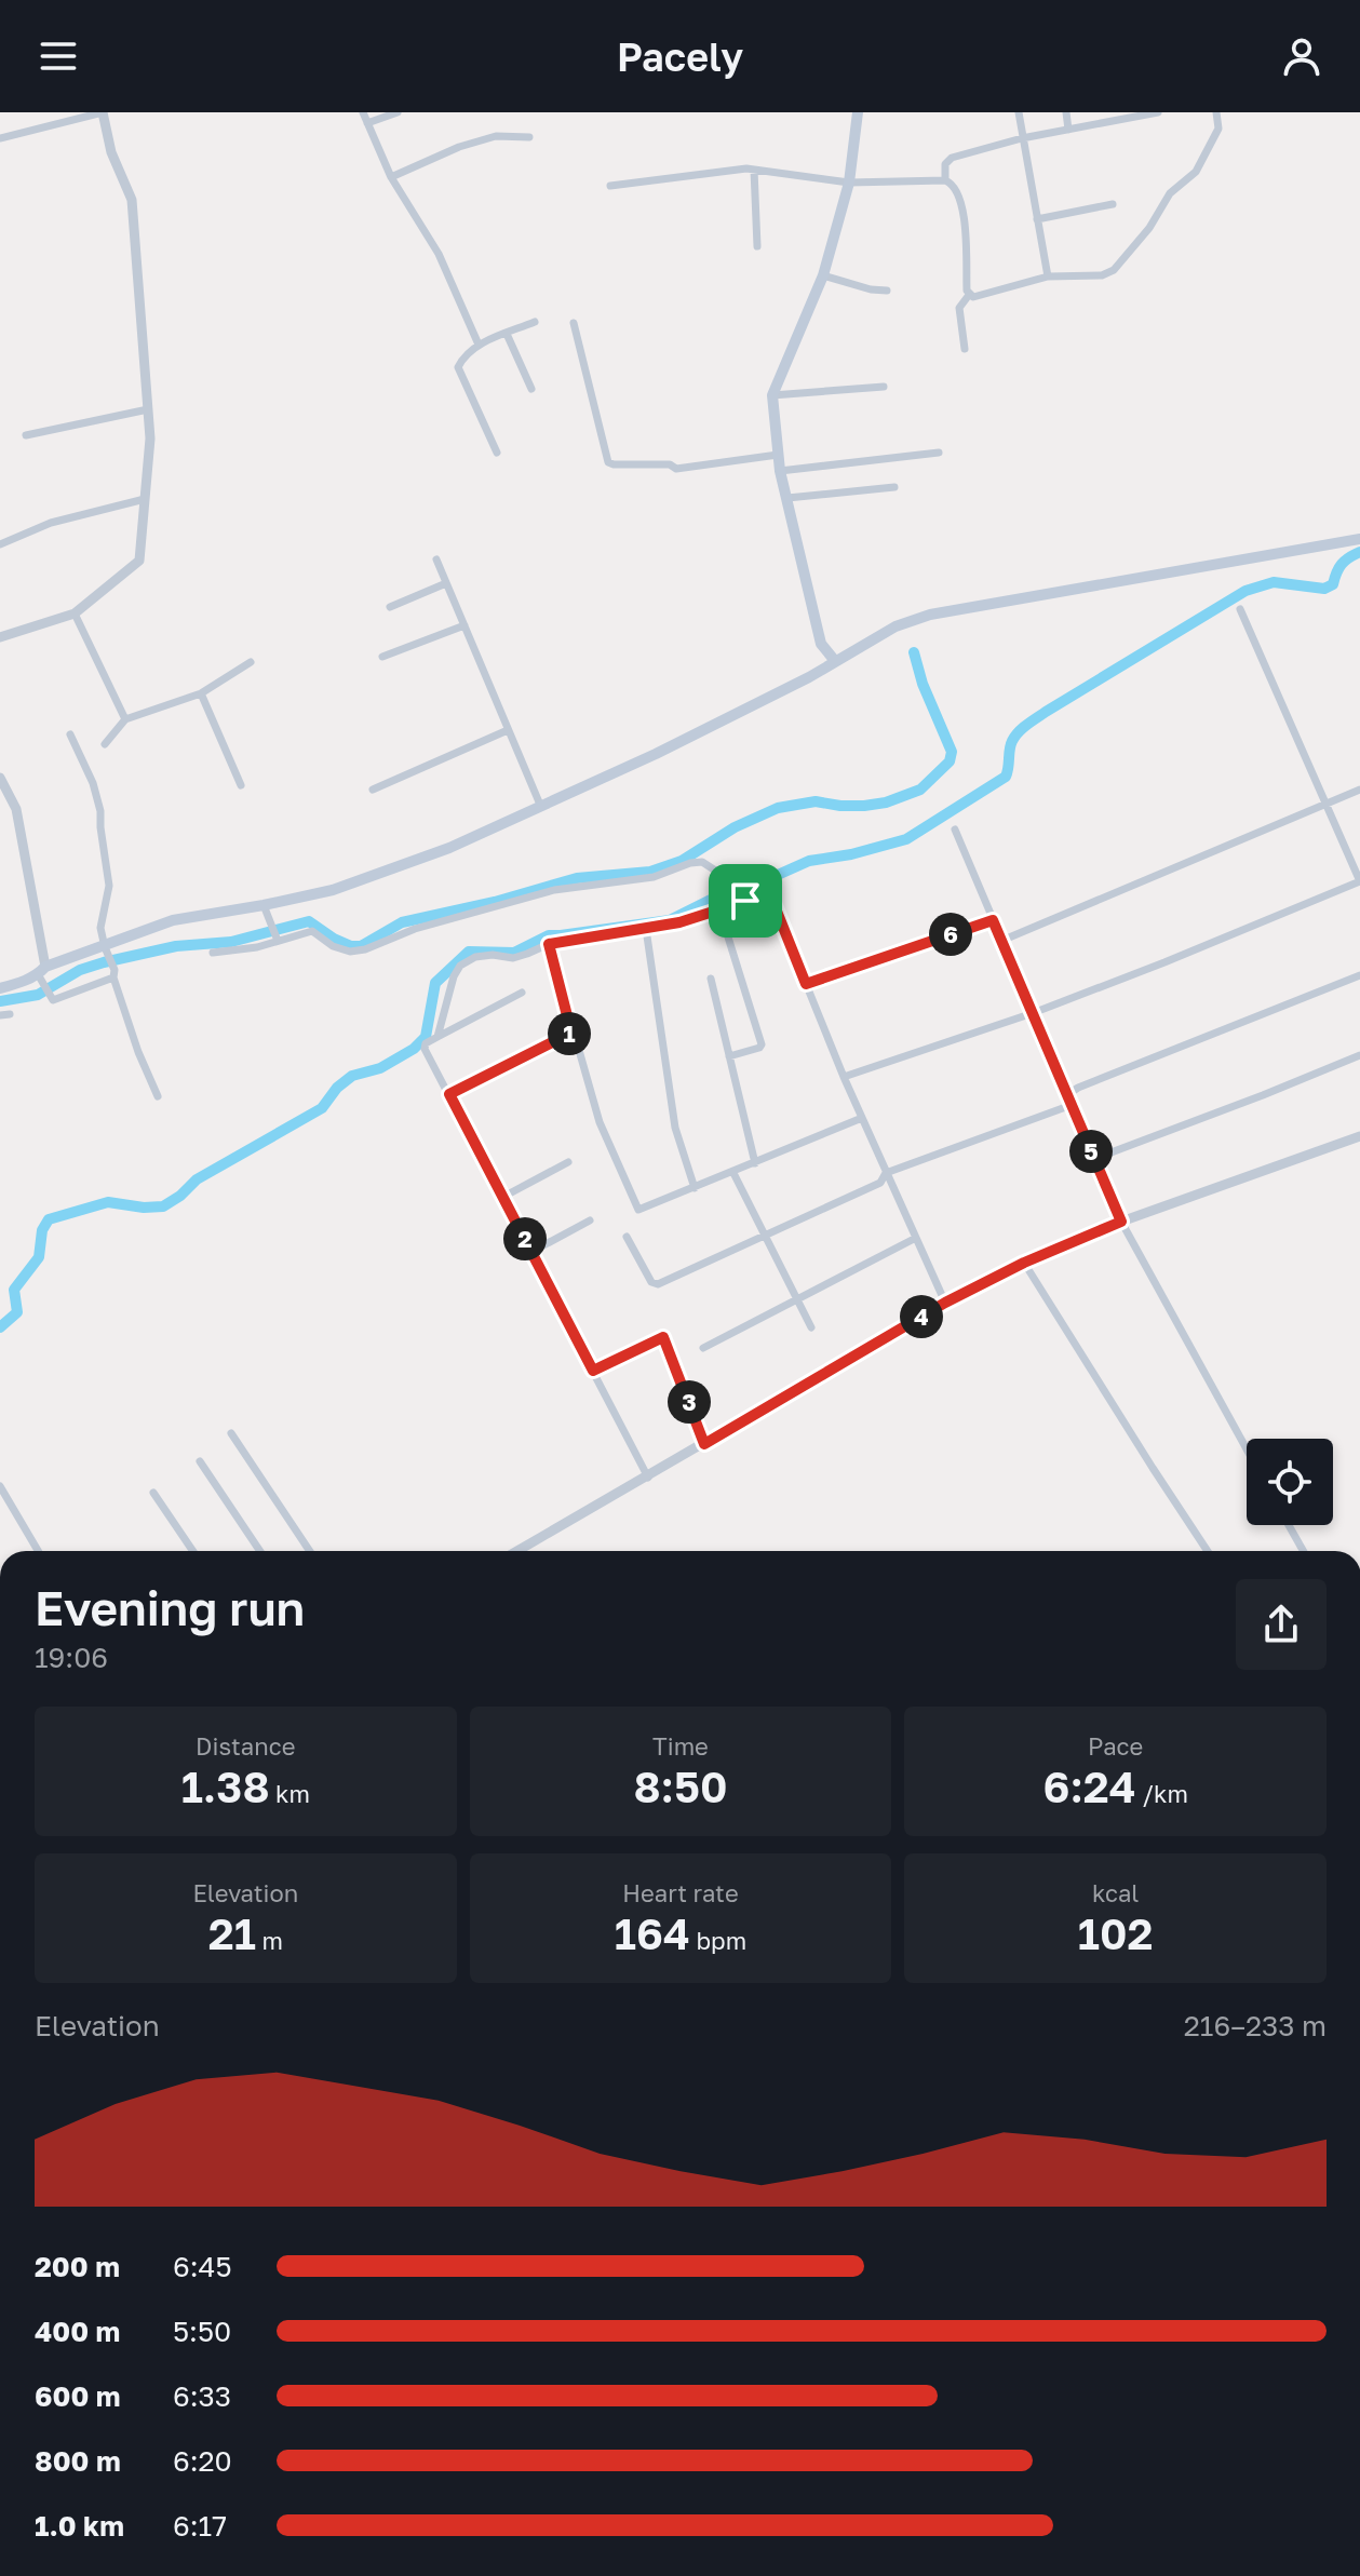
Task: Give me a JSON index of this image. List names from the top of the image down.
{
  "page": {
    "header": "Pacely",
    "pins": [
      "6",
      "1",
      "5",
      "2",
      "4",
      "3"
    ],
    "heading": ["Evening run", "19:06"],
    "stats": [
      ["Distance", "1.38 km"],
      ["Time", "8:50"],
      ["Pace", "6:24 /km"],
      ["Elevation", "21 m"],
      ["Heart rate", "164 bpm"],
      ["kcal", "102"]
    ],
    "chart": ["Elevation", "216–233 m"],
    "list": [
      {
        "name": "200 m",
        "note": "6:45"
      },
      {
        "name": "400 m",
        "note": "5:50"
      },
      {
        "name": "600 m",
        "note": "6:33"
      },
      {
        "name": "800 m",
        "note": "6:20"
      },
      {
        "name": "1.0 km",
        "note": "6:17"
      }
    ]
  }
}
